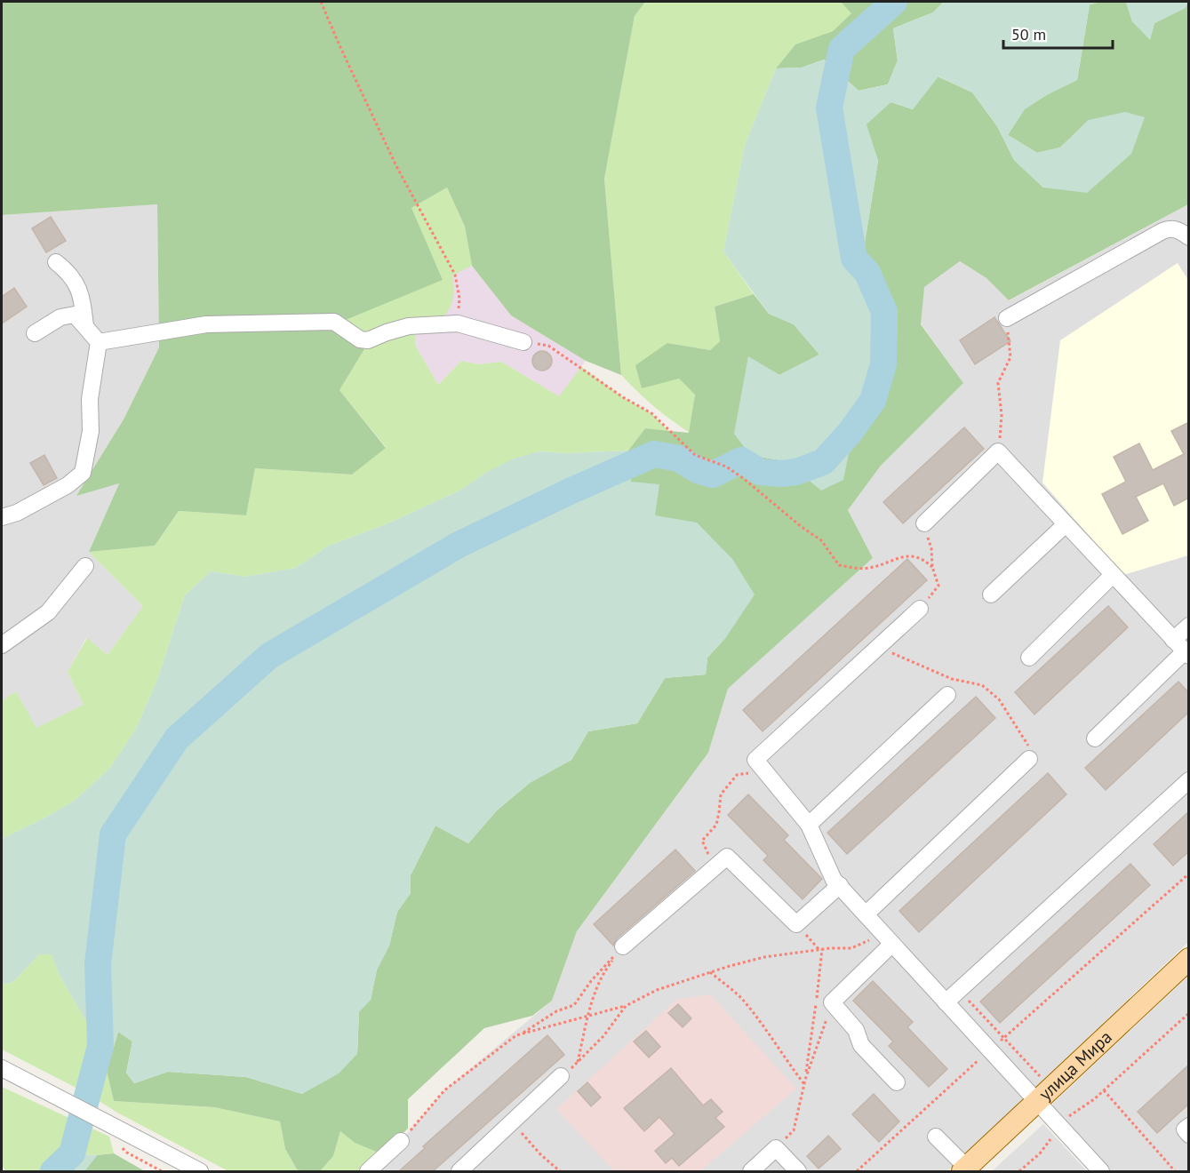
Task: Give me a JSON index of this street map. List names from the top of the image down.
{
  "streets": {
    "main road": ["улица Мира"]
  },
  "scale_bar": "50 m"
}
